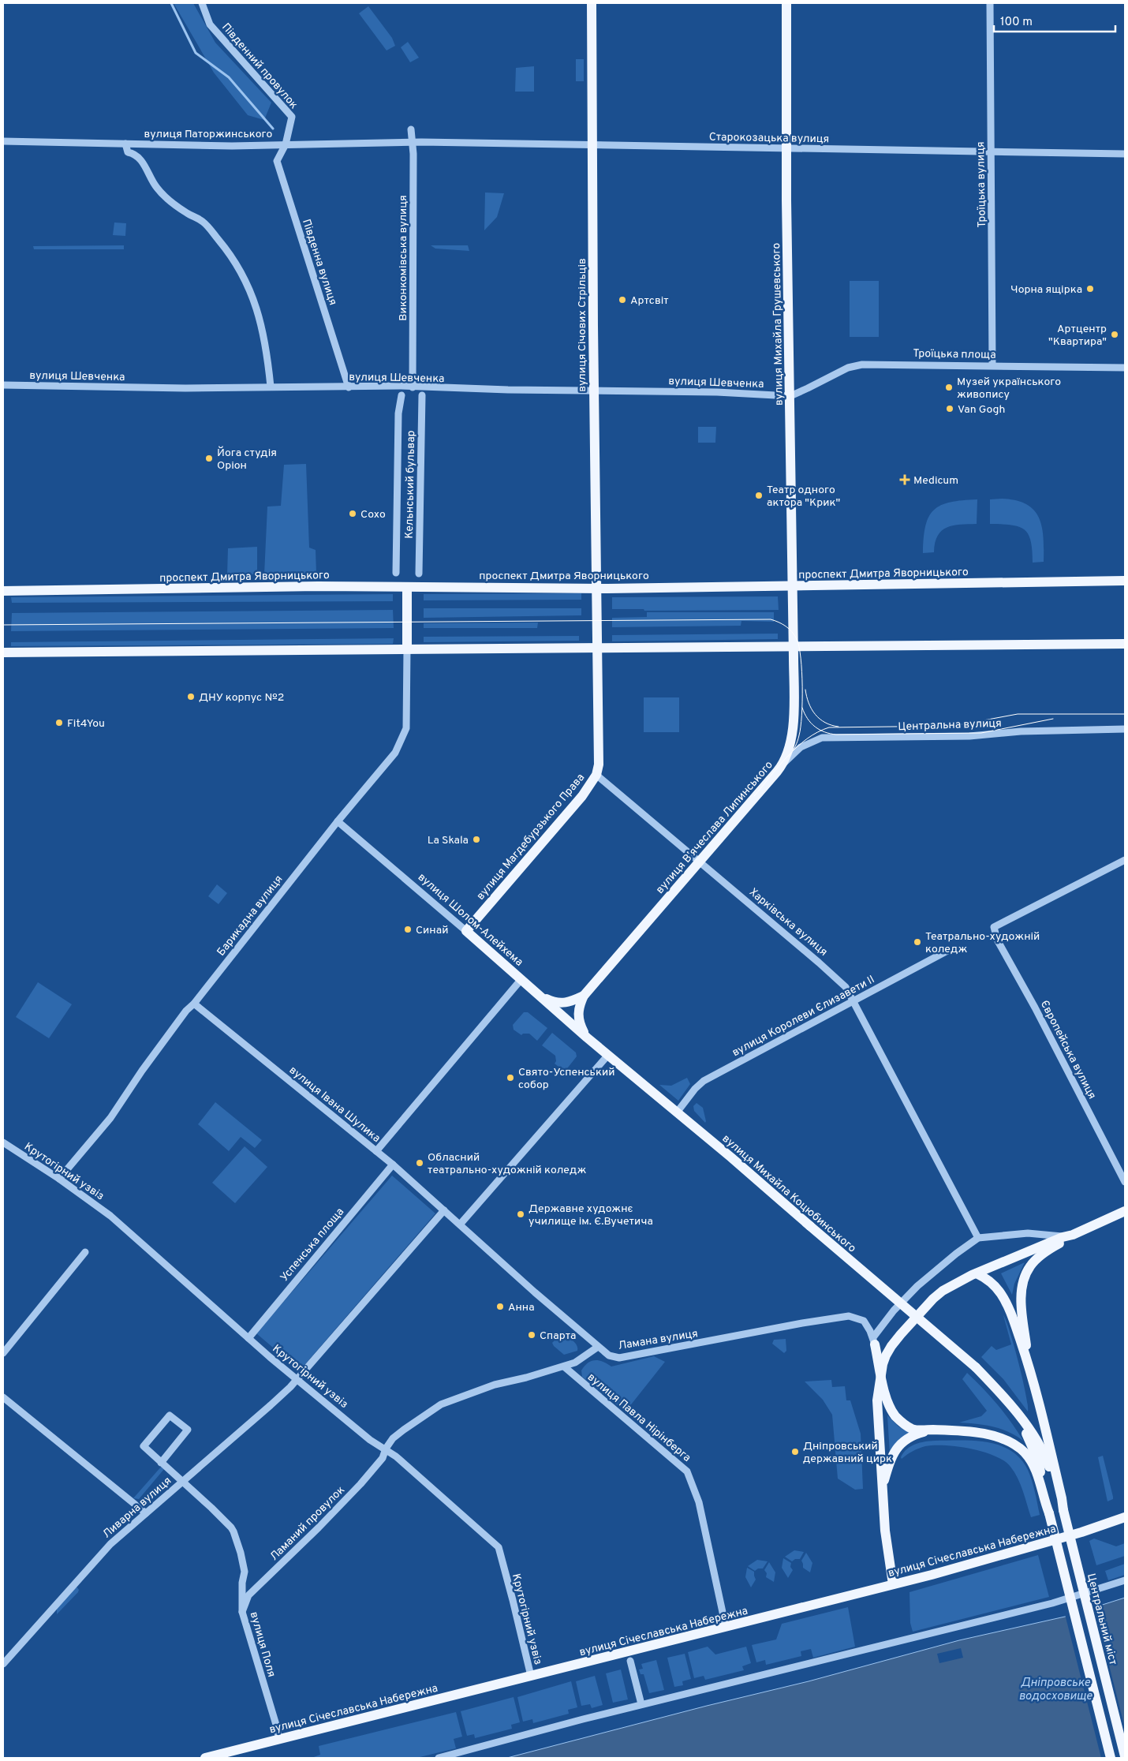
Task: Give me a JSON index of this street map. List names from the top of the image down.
{
  "streets": {
    "main road": [
      "вулиця Михайла Грушевського",
      "вулиця Січових Стрільців",
      "проспект Дмитра Яворницького",
      "вулиця Вʼячеслава Липинського",
      "вулиця Магдебурзького Права",
      "вулиця Шолом-Алейхема",
      "вулиця Михайла Коцюбинського",
      "вулиця Січеславська Набережна",
      "Центральний міст"
    ],
    "street": [
      "Південний провулок",
      "вулиця Паторжинського",
      "Старокозацька вулиця",
      "Троїцька вулиця",
      "Виконкомівська вулиця",
      "Південна вулиця",
      "Троїцька площа",
      "вулиця Шевченка",
      "Кельнський бульвар",
      "Центральна вулиця",
      "Барикадна вулиця",
      "Харківська вулиця",
      "вулиця Королеви Єлизавети ІІ",
      "Європейська вулиця",
      "вулиця Івана Шулика",
      "Крутогірний узвіз",
      "Успенська площа",
      "Ламана вулиця",
      "вулиця Павла Нірінберга",
      "Ливарна вулиця",
      "Ламаний провулок",
      "вулиця Поля"
    ]
  },
  "crossings": [
    ["Південний провулок", "вулиця Паторжинського"],
    ["Південний провулок", "Південна вулиця"],
    ["вулиця Паторжинського", "Старокозацька вулиця"],
    ["вулиця Паторжинського", "Виконкомівська вулиця"],
    ["вулиця Паторжинського", "Південна вулиця"],
    ["Старокозацька вулиця", "Троїцька вулиця"],
    ["Старокозацька вулиця", "Виконкомівська вулиця"],
    ["Старокозацька вулиця", "вулиця Михайла Грушевського"],
    ["Старокозацька вулиця", "вулиця Січових Стрільців"],
    ["Троїцька вулиця", "Троїцька площа"],
    ["Виконкомівська вулиця", "вулиця Шевченка"],
    ["Південна вулиця", "вулиця Шевченка"],
    ["вулиця Михайла Грушевського", "Троїцька площа"],
    ["вулиця Михайла Грушевського", "вулиця Шевченка"],
    ["вулиця Михайла Грушевського", "проспект Дмитра Яворницького"],
    ["вулиця Михайла Грушевського", "вулиця Вʼячеслава Липинського"],
    ["вулиця Січових Стрільців", "вулиця Шевченка"],
    ["вулиця Січових Стрільців", "проспект Дмитра Яворницького"],
    ["Троїцька площа", "вулиця Шевченка"],
    ["Центральна вулиця", "вулиця Вʼячеслава Липинського"],
    ["вулиця Вʼячеслава Липинського", "вулиця Шолом-Алейхема"],
    ["вулиця Вʼячеслава Липинського", "Харківська вулиця"],
    ["вулиця Вʼячеслава Липинського", "вулиця Михайла Коцюбинського"],
    ["вулиця Магдебурзького Права", "вулиця Шолом-Алейхема"],
    ["вулиця Магдебурзького Права", "Харківська вулиця"],
    ["Барикадна вулиця", "вулиця Шолом-Алейхема"],
    ["Барикадна вулиця", "вулиця Івана Шулика"],
    ["Барикадна вулиця", "Крутогірний узвіз"],
    ["вулиця Шолом-Алейхема", "вулиця Михайла Коцюбинського"],
    ["Харківська вулиця", "вулиця Королеви Єлизавети ІІ"],
    ["вулиця Королеви Єлизавети ІІ", "вулиця Михайла Коцюбинського"],
    ["вулиця Івана Шулика", "Успенська площа"],
    ["Крутогірний узвіз", "Успенська площа"],
    ["Крутогірний узвіз", "Ливарна вулиця"],
    ["Крутогірний узвіз", "Ламаний провулок"],
    ["Крутогірний узвіз", "вулиця Січеславська Набережна"],
    ["вулиця Павла Нірінберга", "вулиця Січеславська Набережна"],
    ["Ливарна вулиця", "вулиця Поля"],
    ["Ламаний провулок", "вулиця Поля"],
    ["вулиця Січеславська Набережна", "вулиця Поля"]
  ],
  "water": ["Дніпровське водосховище"],
  "places": {
    "other": [
      "Чорна ящірка",
      "Артсвіт",
      "Артцентр \"Квартира\"",
      "Музей українського живопису",
      "Van Gogh",
      "Йога студія Оріон",
      "Театр одного актора \"Крик\"",
      "Сохо",
      "ДНУ корпус №2",
      "Fit4You",
      "La Skala",
      "Синай",
      "Театрально-художній коледж",
      "Свято-Успенський собор",
      "Обласний театрально-художній коледж",
      "Державне художнє училище ім. Є.Вучетича",
      "Анна",
      "Спарта",
      "Дніпровський державний цирк"
    ],
    "health": ["Medicum"]
  },
  "scale_bar": "100 m"
}
